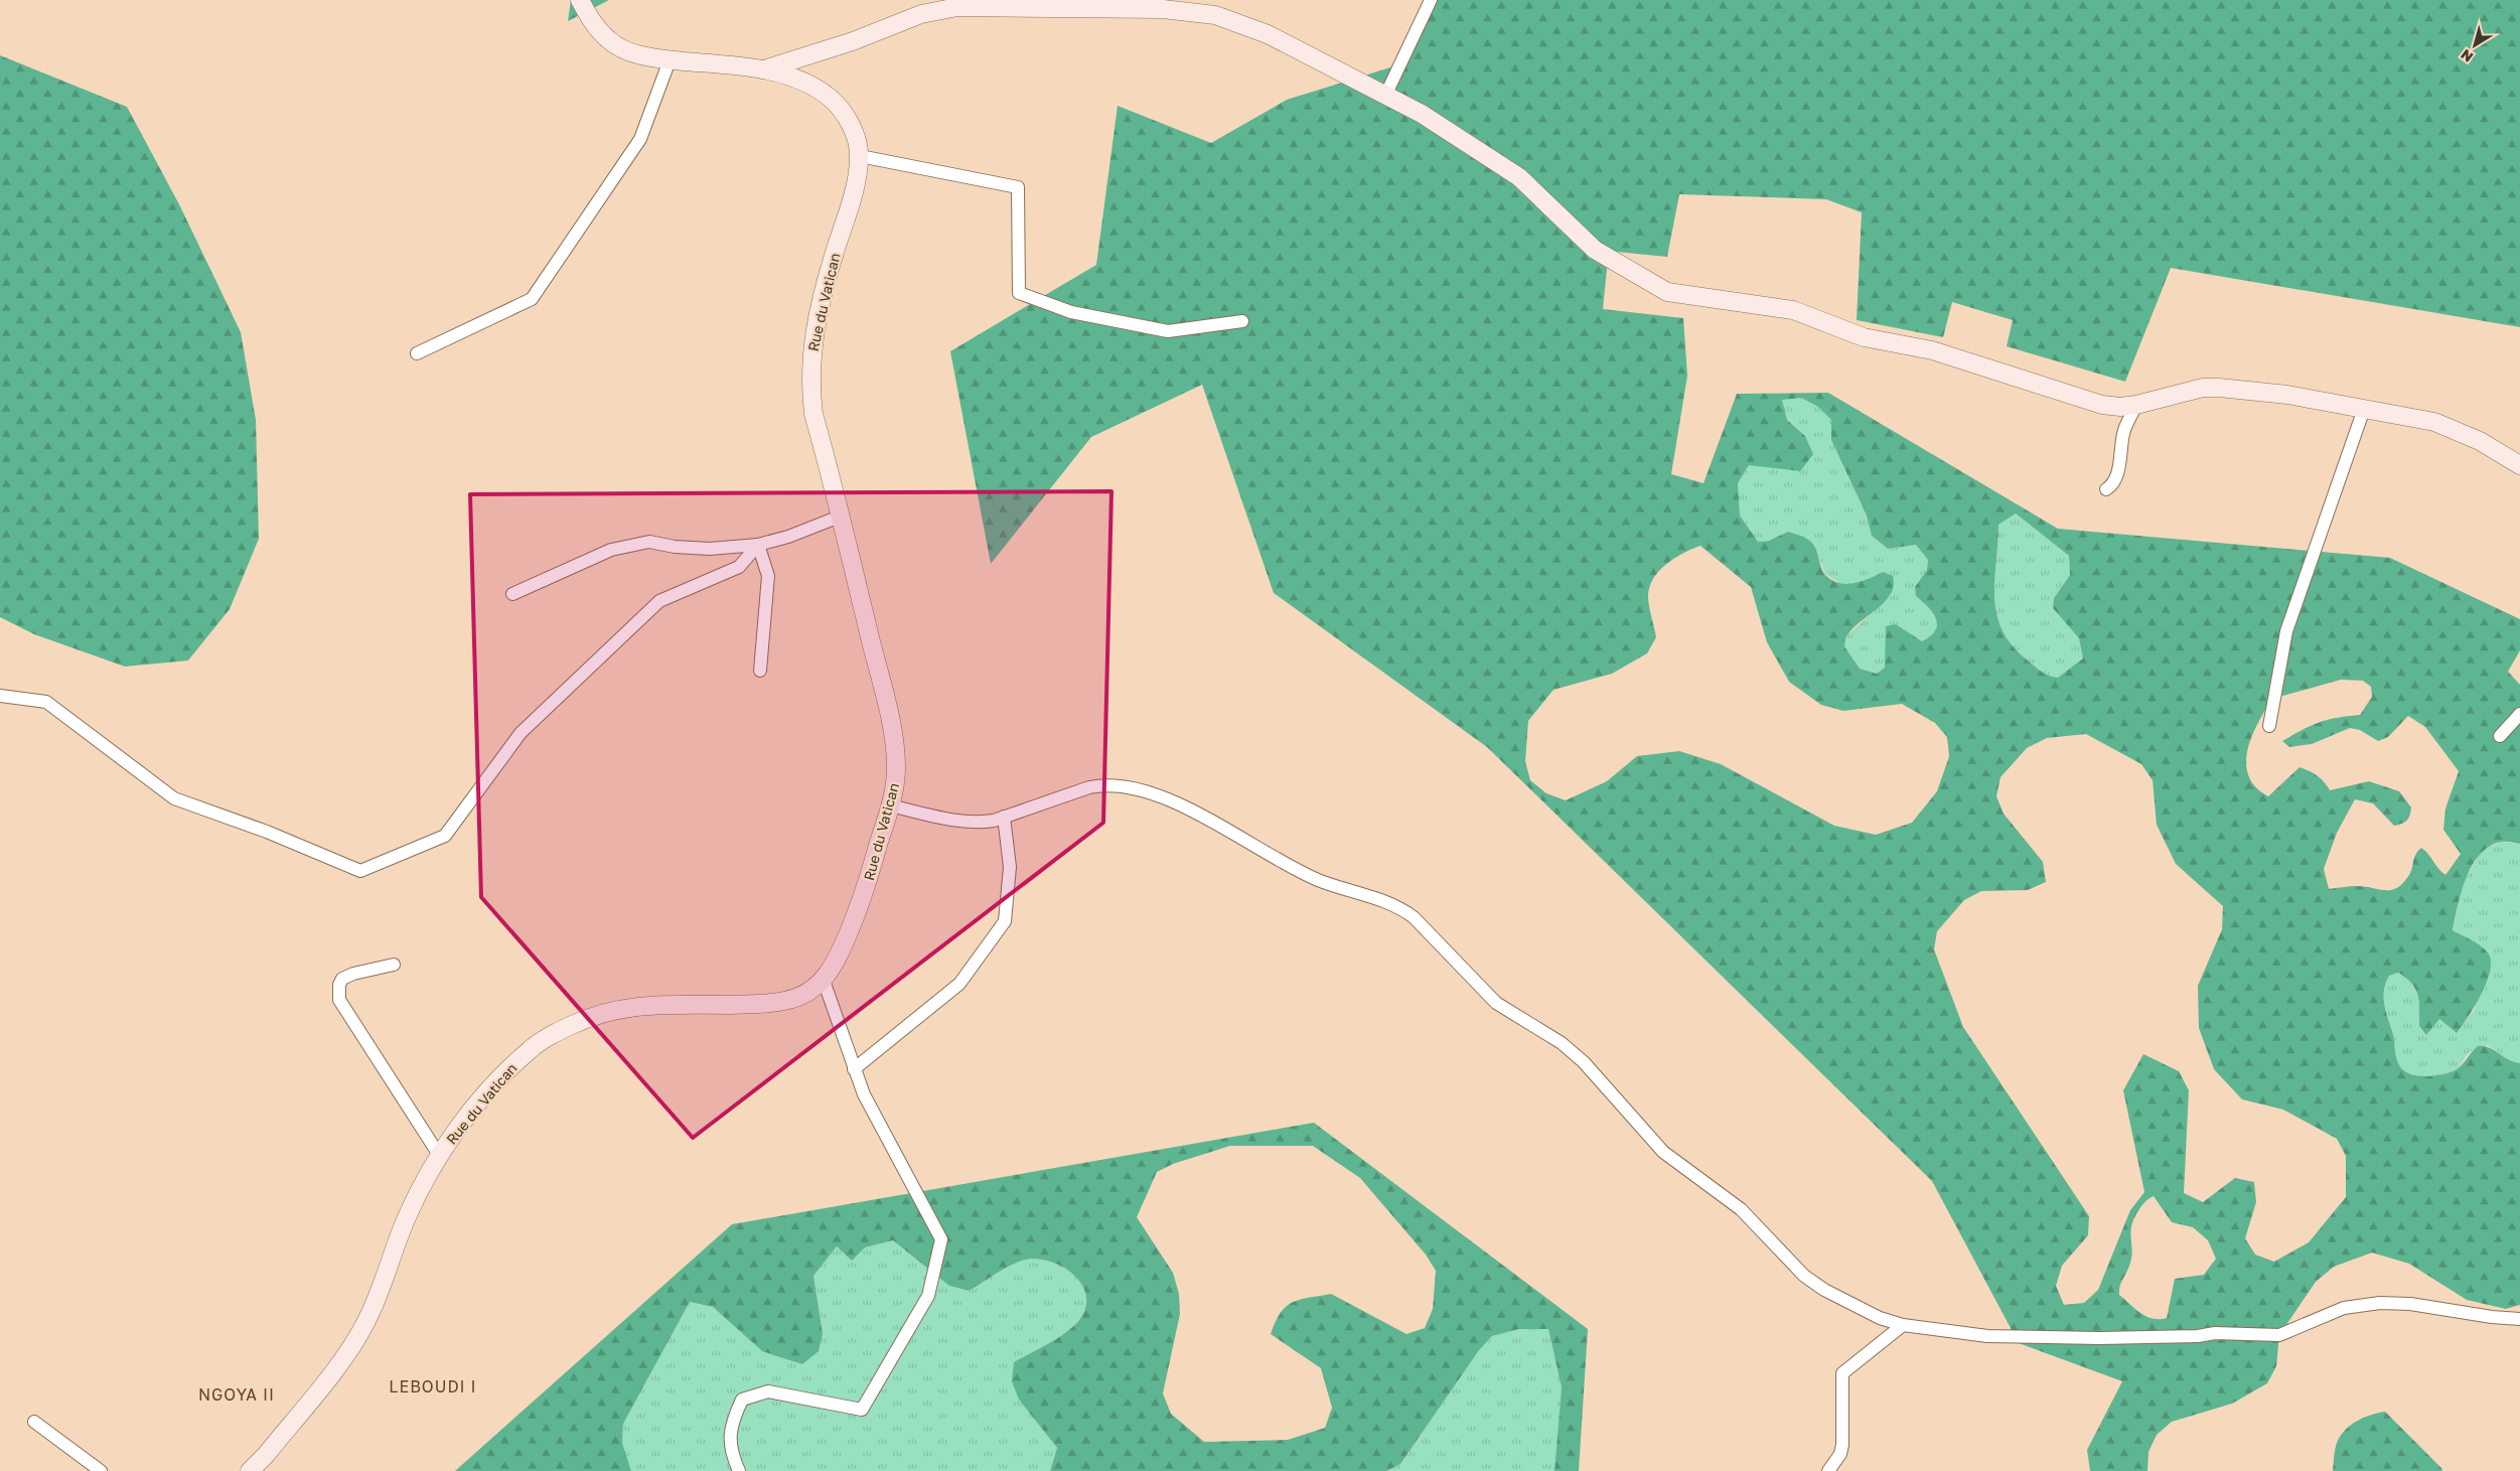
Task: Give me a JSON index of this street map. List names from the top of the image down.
{
  "streets": {
    "street": ["Rue du Vatican"]
  },
  "districts": ["LEBOUDI I", "NGOYA II"],
  "north": "bottom left"
}
